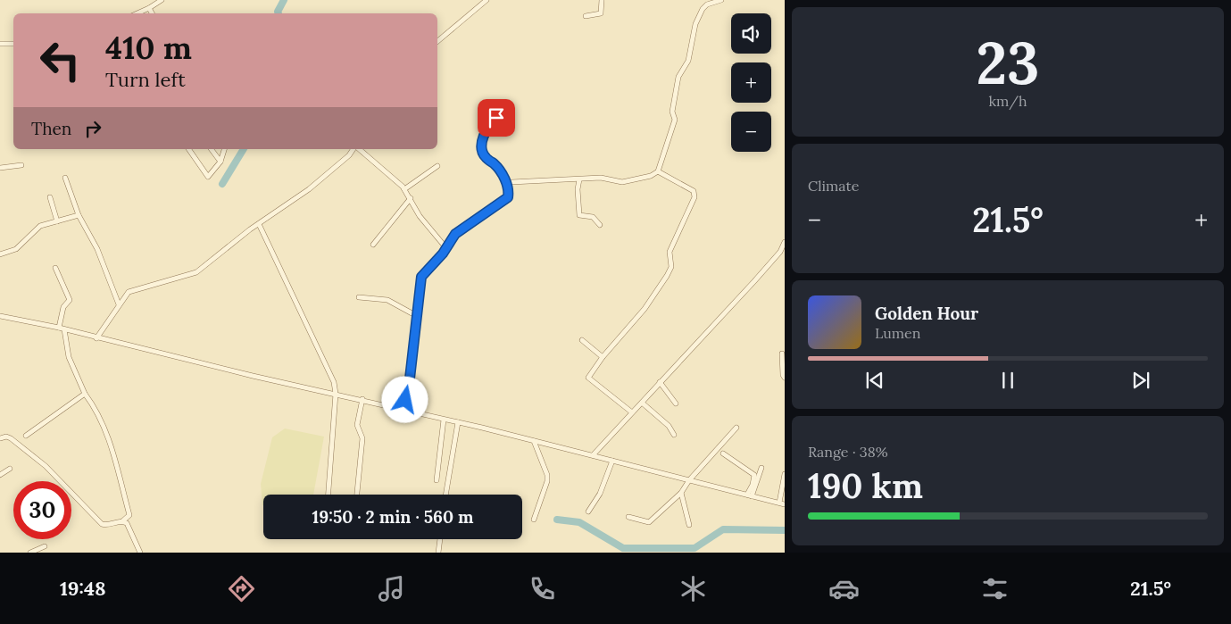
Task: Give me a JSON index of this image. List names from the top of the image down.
{
  "page": {
    "tile": [
      ["23", "km/h"],
      "Climate",
      ["Range · 38%", "190 km"]
    ],
    "map_buttons": ["+", "−"],
    "turn": ["410 m", "Turn left"],
    "then": "Then",
    "heat": ["−", "21.5°", "+"],
    "song": ["Golden Hour", "Lumen"],
    "limit": "30",
    "trip": "19:50 · 2 min · 560 m",
    "tabs": ["19:48", "21.5°"]
  }
}
